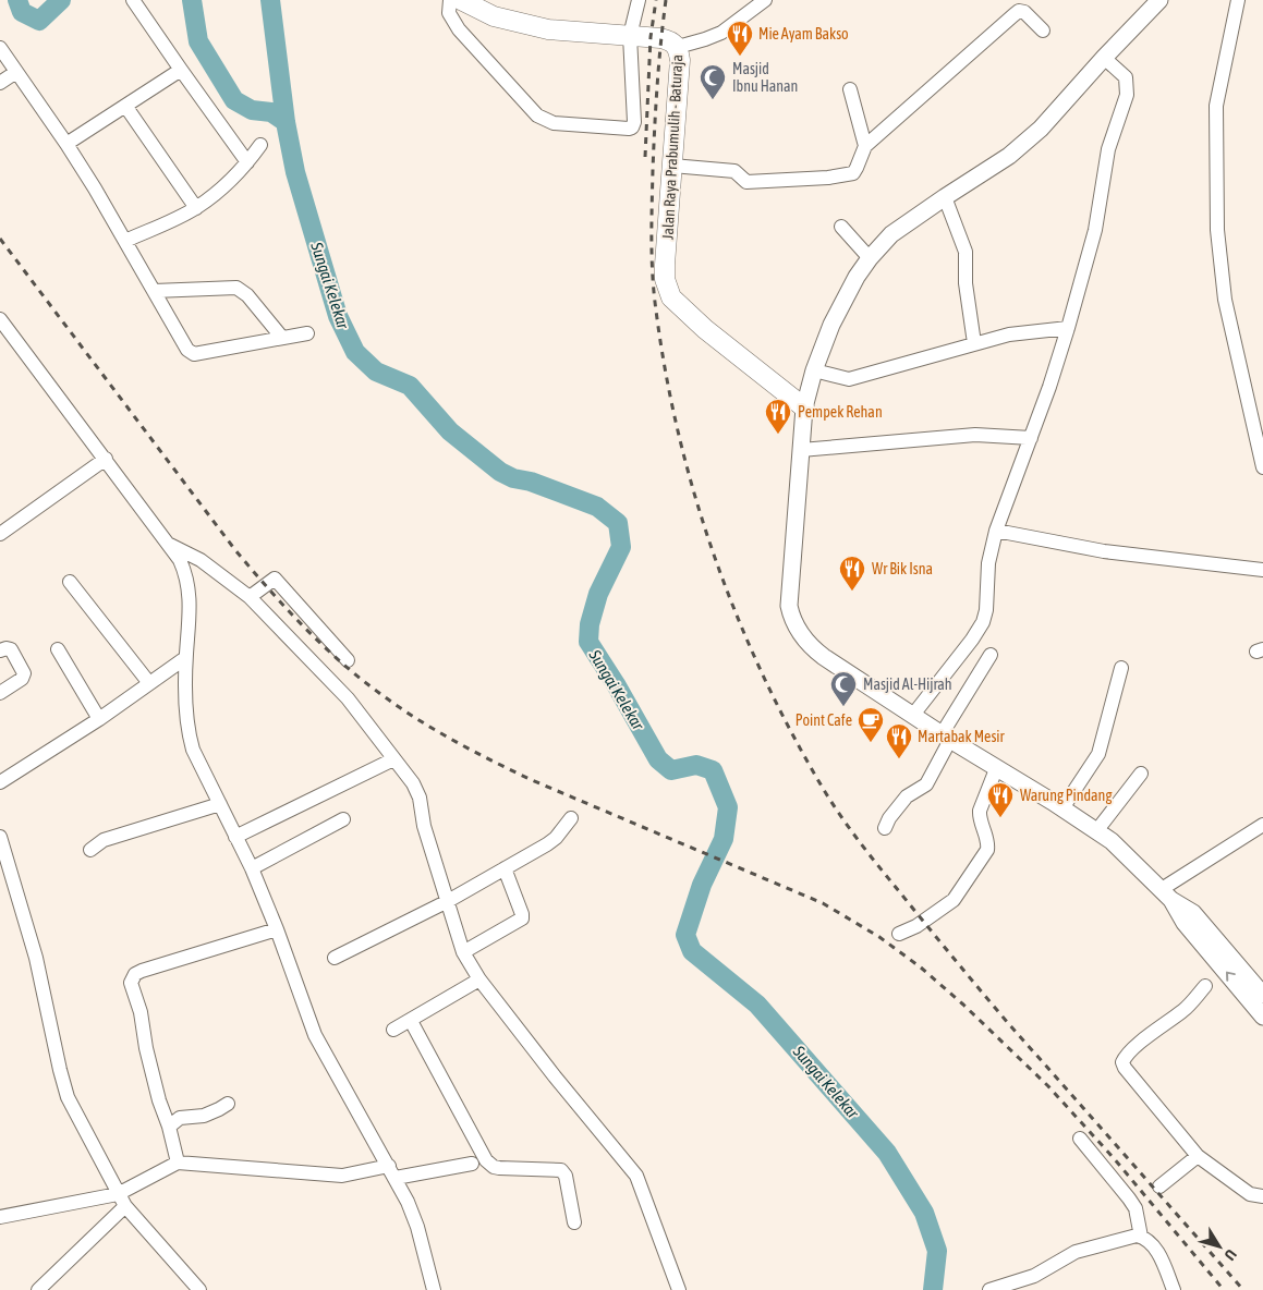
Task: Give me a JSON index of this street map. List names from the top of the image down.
{
  "streets": {
    "highway": ["Jalan Raya Prabumulih - Baturaja"]
  },
  "water": ["Sungai Kelekar"],
  "places": {
    "restaurant": [
      "Mie Ayam Bakso",
      "Pempek Rehan",
      "Wr Bik Isna",
      "Martabak Mesir",
      "Warung Pindang"
    ],
    "mosque": ["Masjid Ibnu Hanan", "Masjid Al-Hijrah"],
    "cafe": ["Point Cafe"]
  },
  "north": "bottom right"
}
